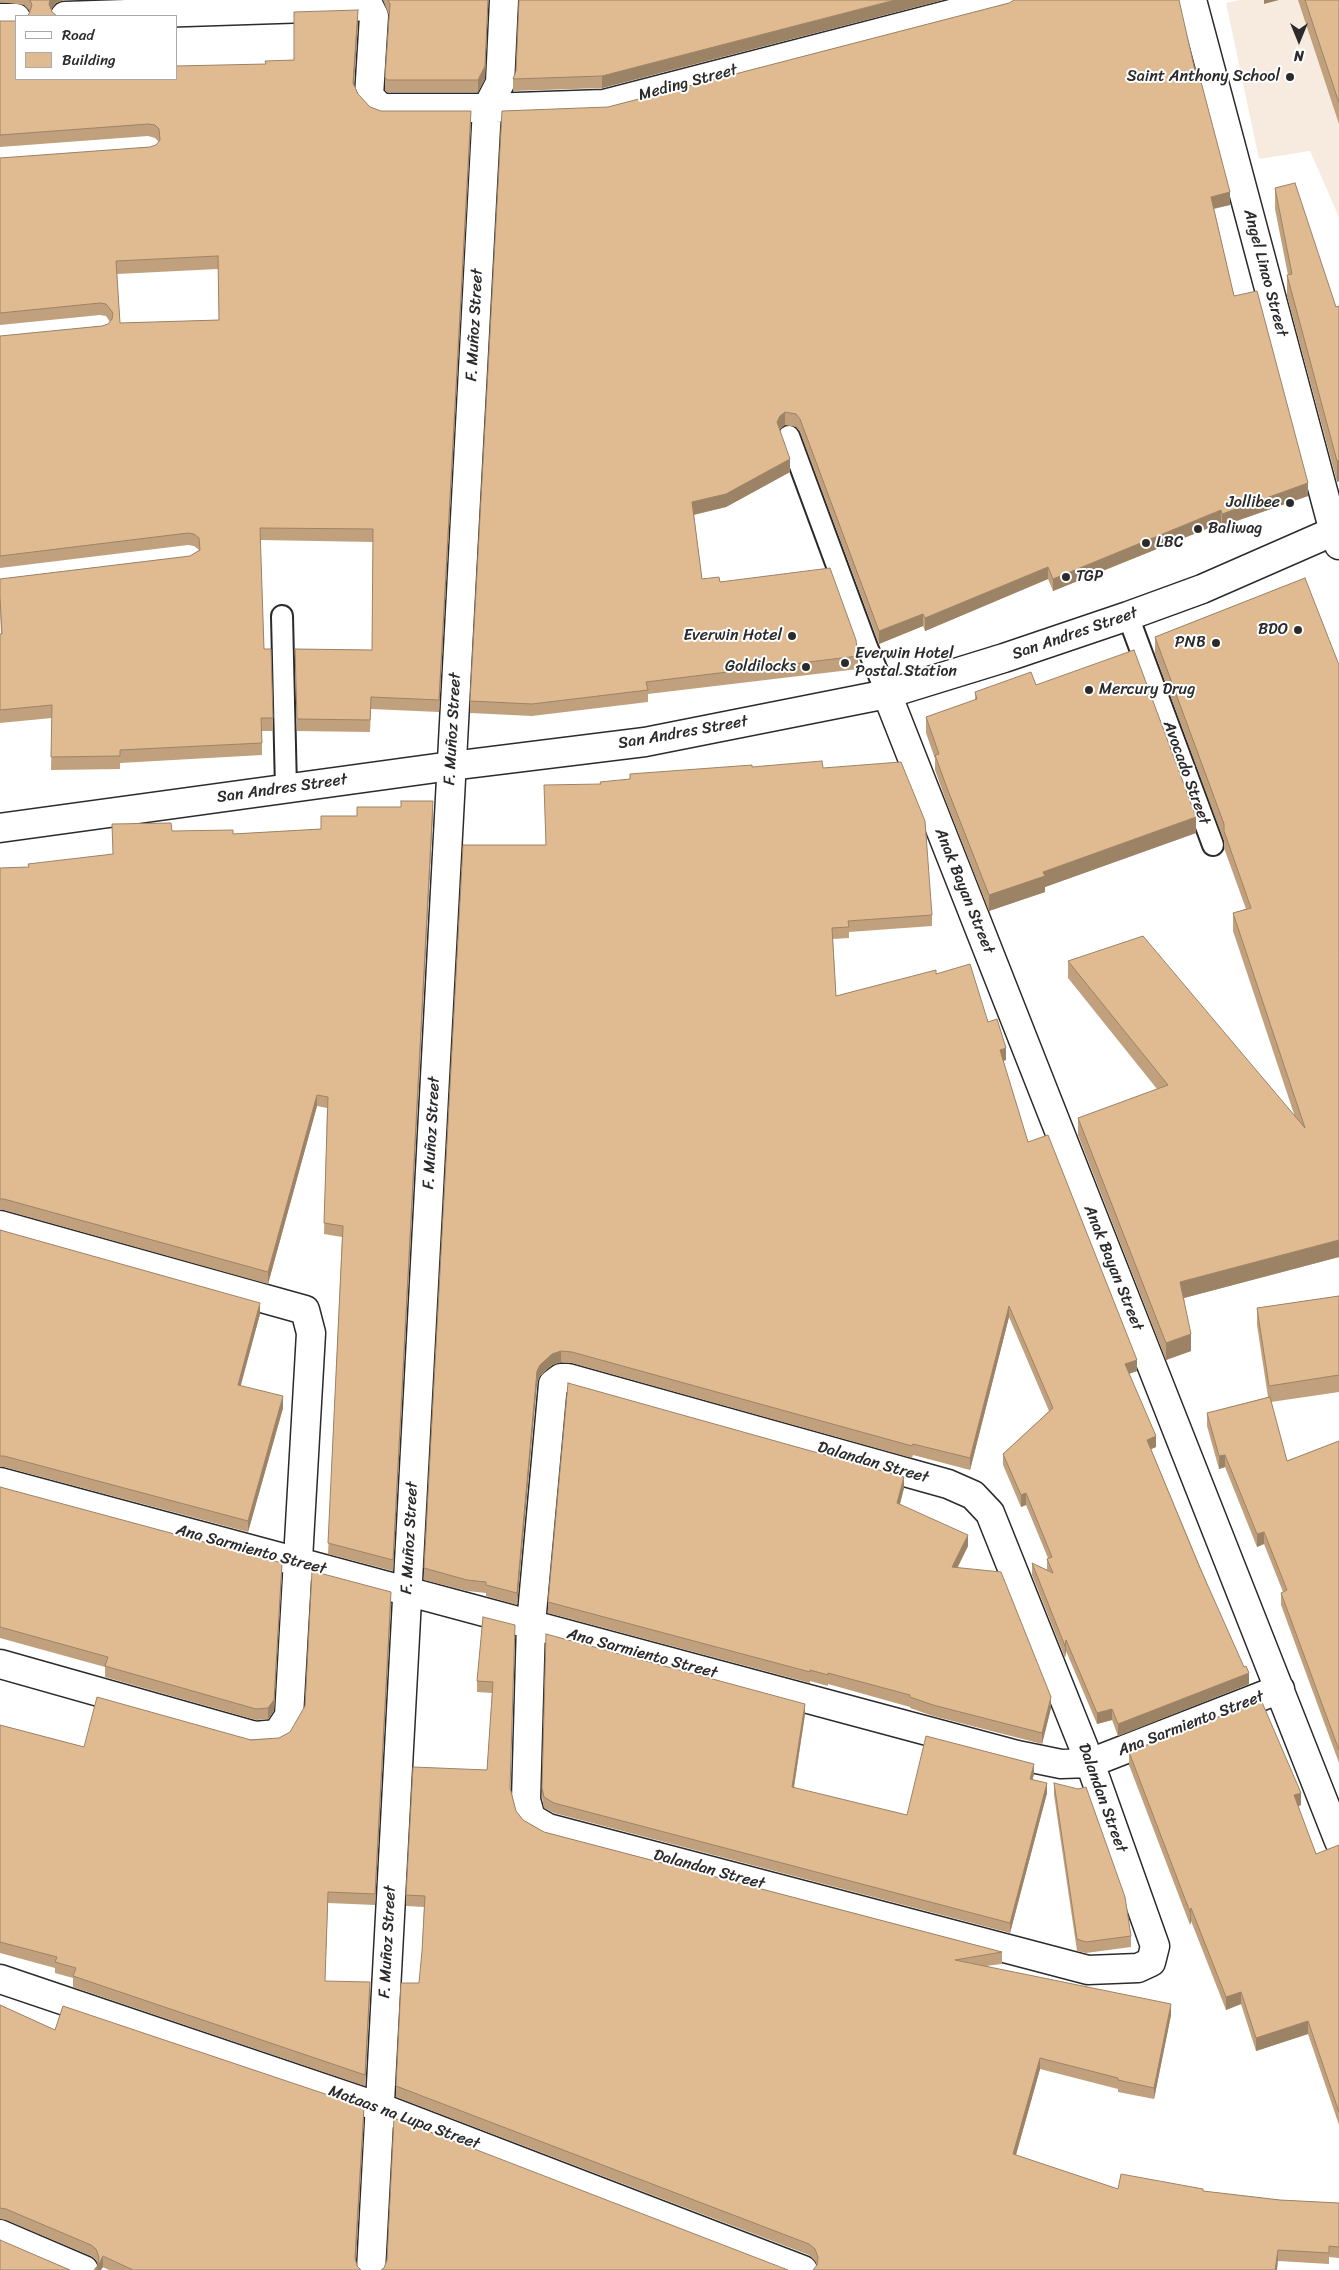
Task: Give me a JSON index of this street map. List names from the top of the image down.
{
  "streets": {
    "street": [
      "Meding Street",
      "Angel Linao Street",
      "F. Muñoz Street",
      "San Andres Street",
      "Anak Bayan Street",
      "Dalandan Street",
      "Ana Sarmiento Street",
      "Mataas na Lupa Street"
    ],
    "lane": ["Avocado Street"]
  },
  "crossings": [
    ["Meding Street", "F. Muñoz Street"],
    ["Angel Linao Street", "San Andres Street"],
    ["F. Muñoz Street", "San Andres Street"],
    ["F. Muñoz Street", "Ana Sarmiento Street"],
    ["F. Muñoz Street", "Mataas na Lupa Street"],
    ["San Andres Street", "Avocado Street"],
    ["San Andres Street", "Anak Bayan Street"],
    ["Anak Bayan Street", "Ana Sarmiento Street"],
    ["Dalandan Street", "Ana Sarmiento Street"]
  ],
  "places": [
    "Saint Anthony School",
    "Jollibee",
    "Baliwag",
    "LBC",
    "TGP",
    "BDO",
    "Everwin Hotel",
    "PNB",
    "Everwin Hotel Postal Station",
    "Goldilocks",
    "Mercury Drug"
  ],
  "legend": ["Road", "Building"],
  "north": "bottom"
}
